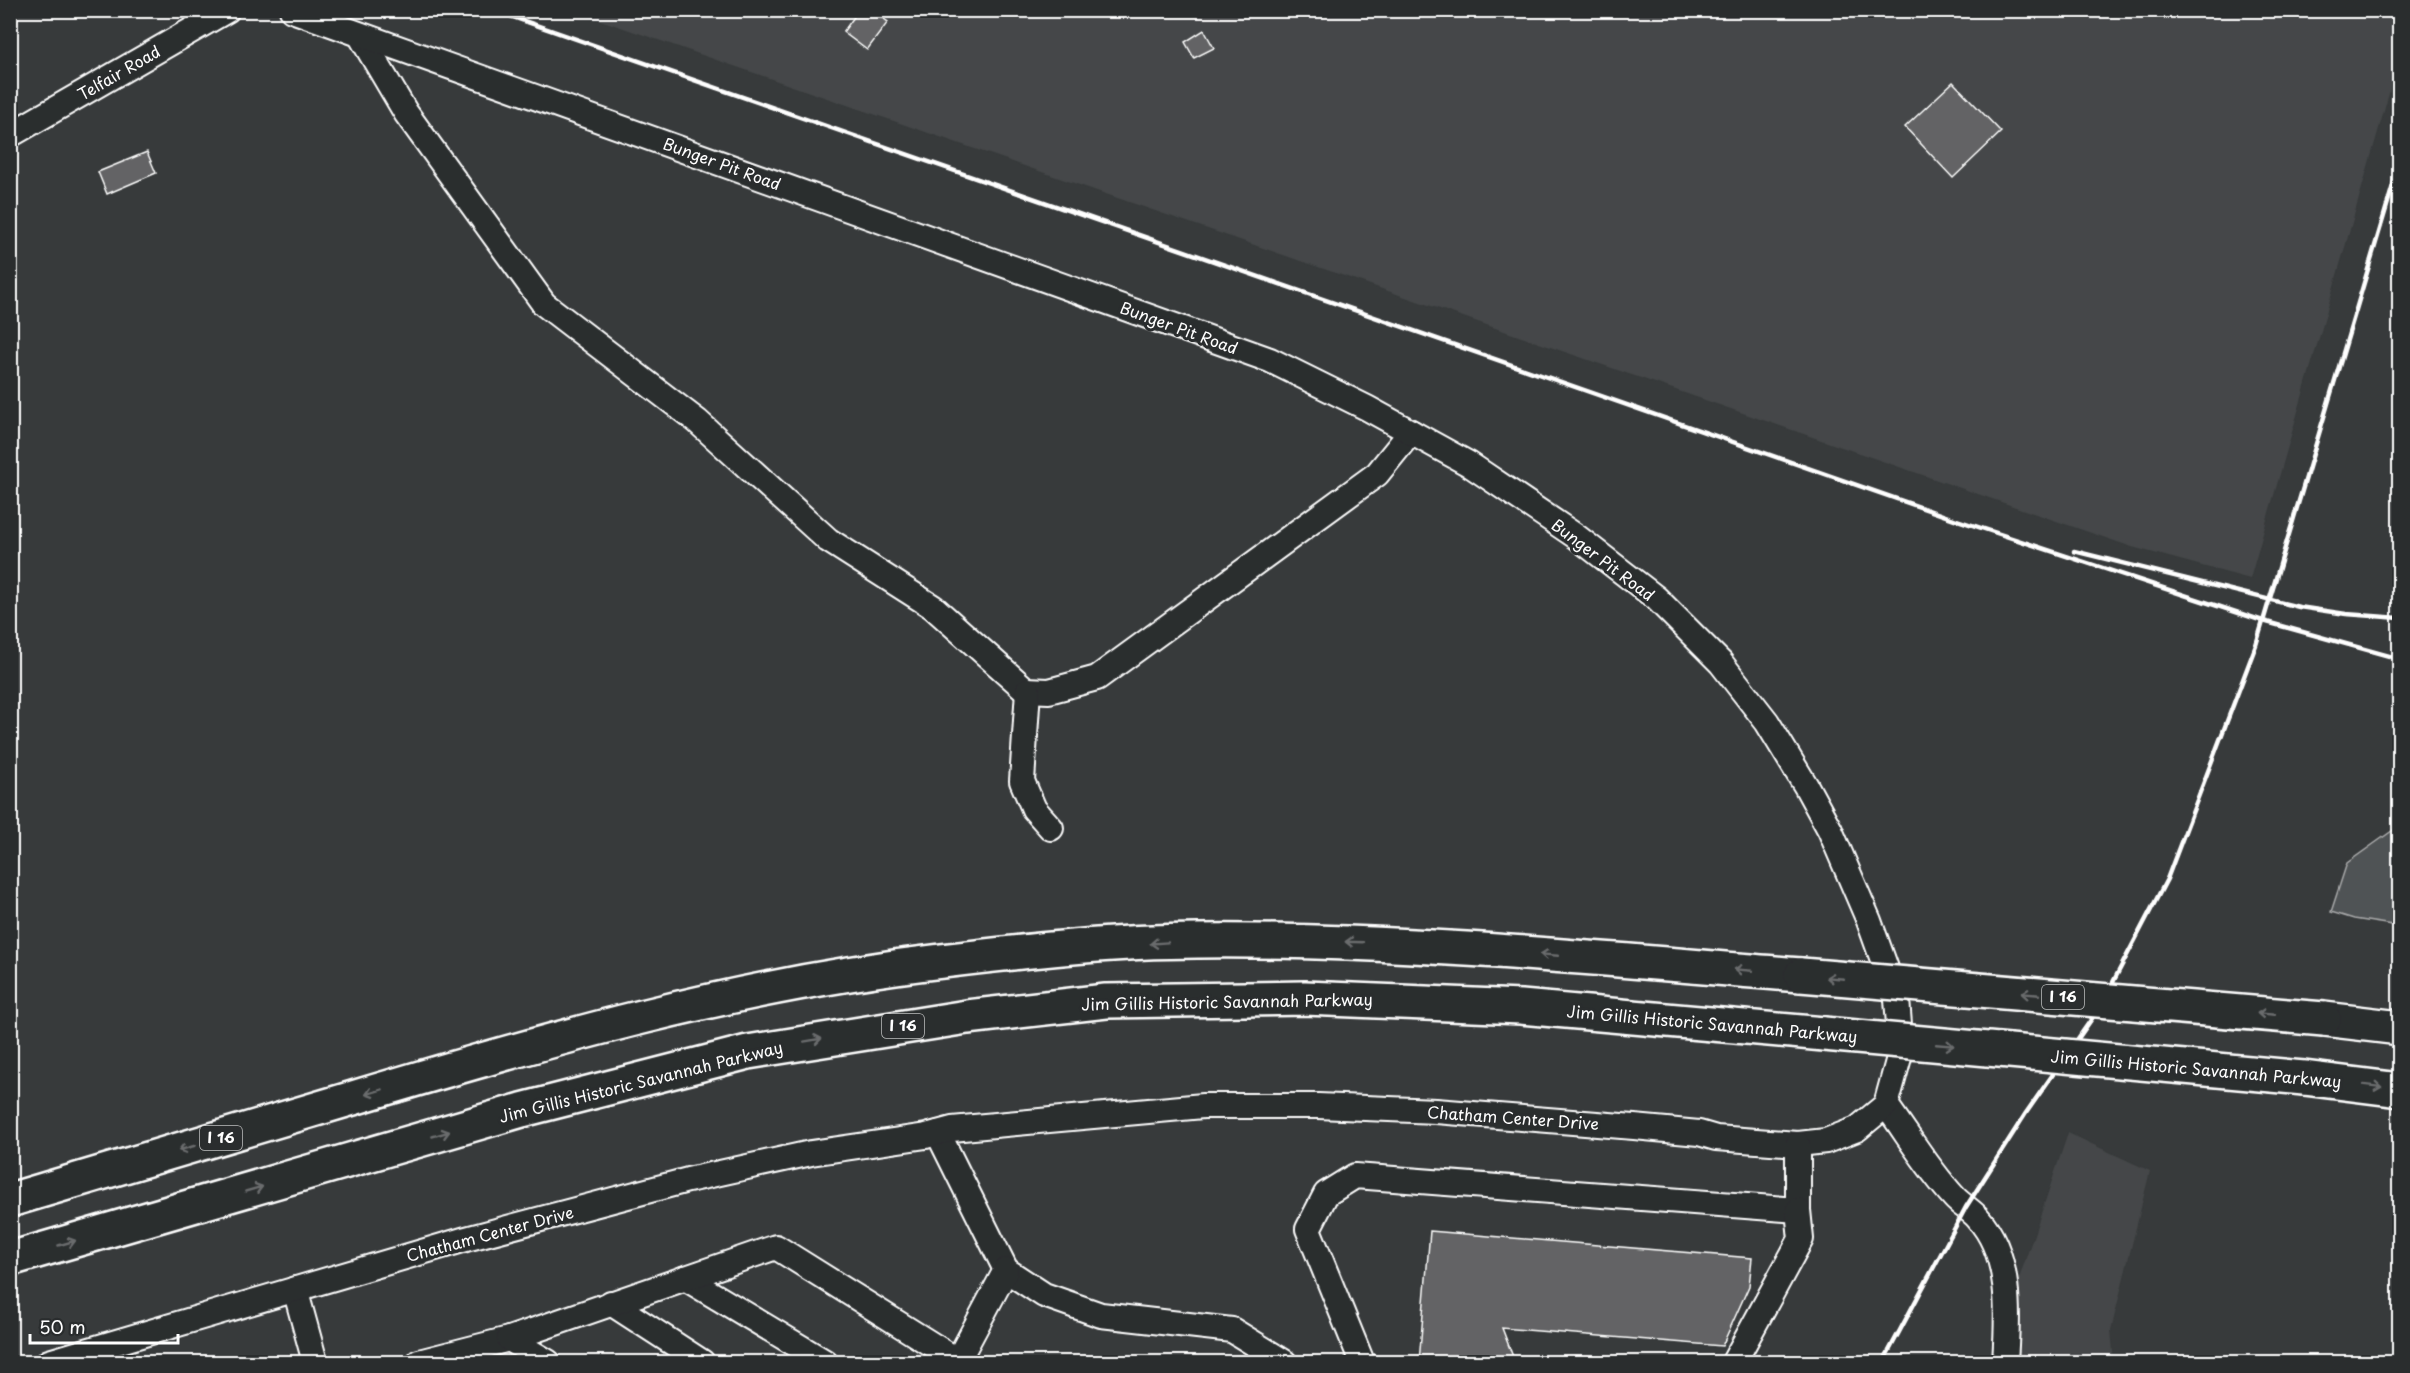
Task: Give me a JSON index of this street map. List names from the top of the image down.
{
  "streets": {
    "highway": ["I 16", "Jim Gillis Historic Savannah Parkway"],
    "street": ["Telfair Road", "Bunger Pit Road", "Chatham Center Drive"]
  },
  "crossings": [
    ["Bunger Pit Road", "Chatham Center Drive"]
  ],
  "scale_bar": "50 m"
}
